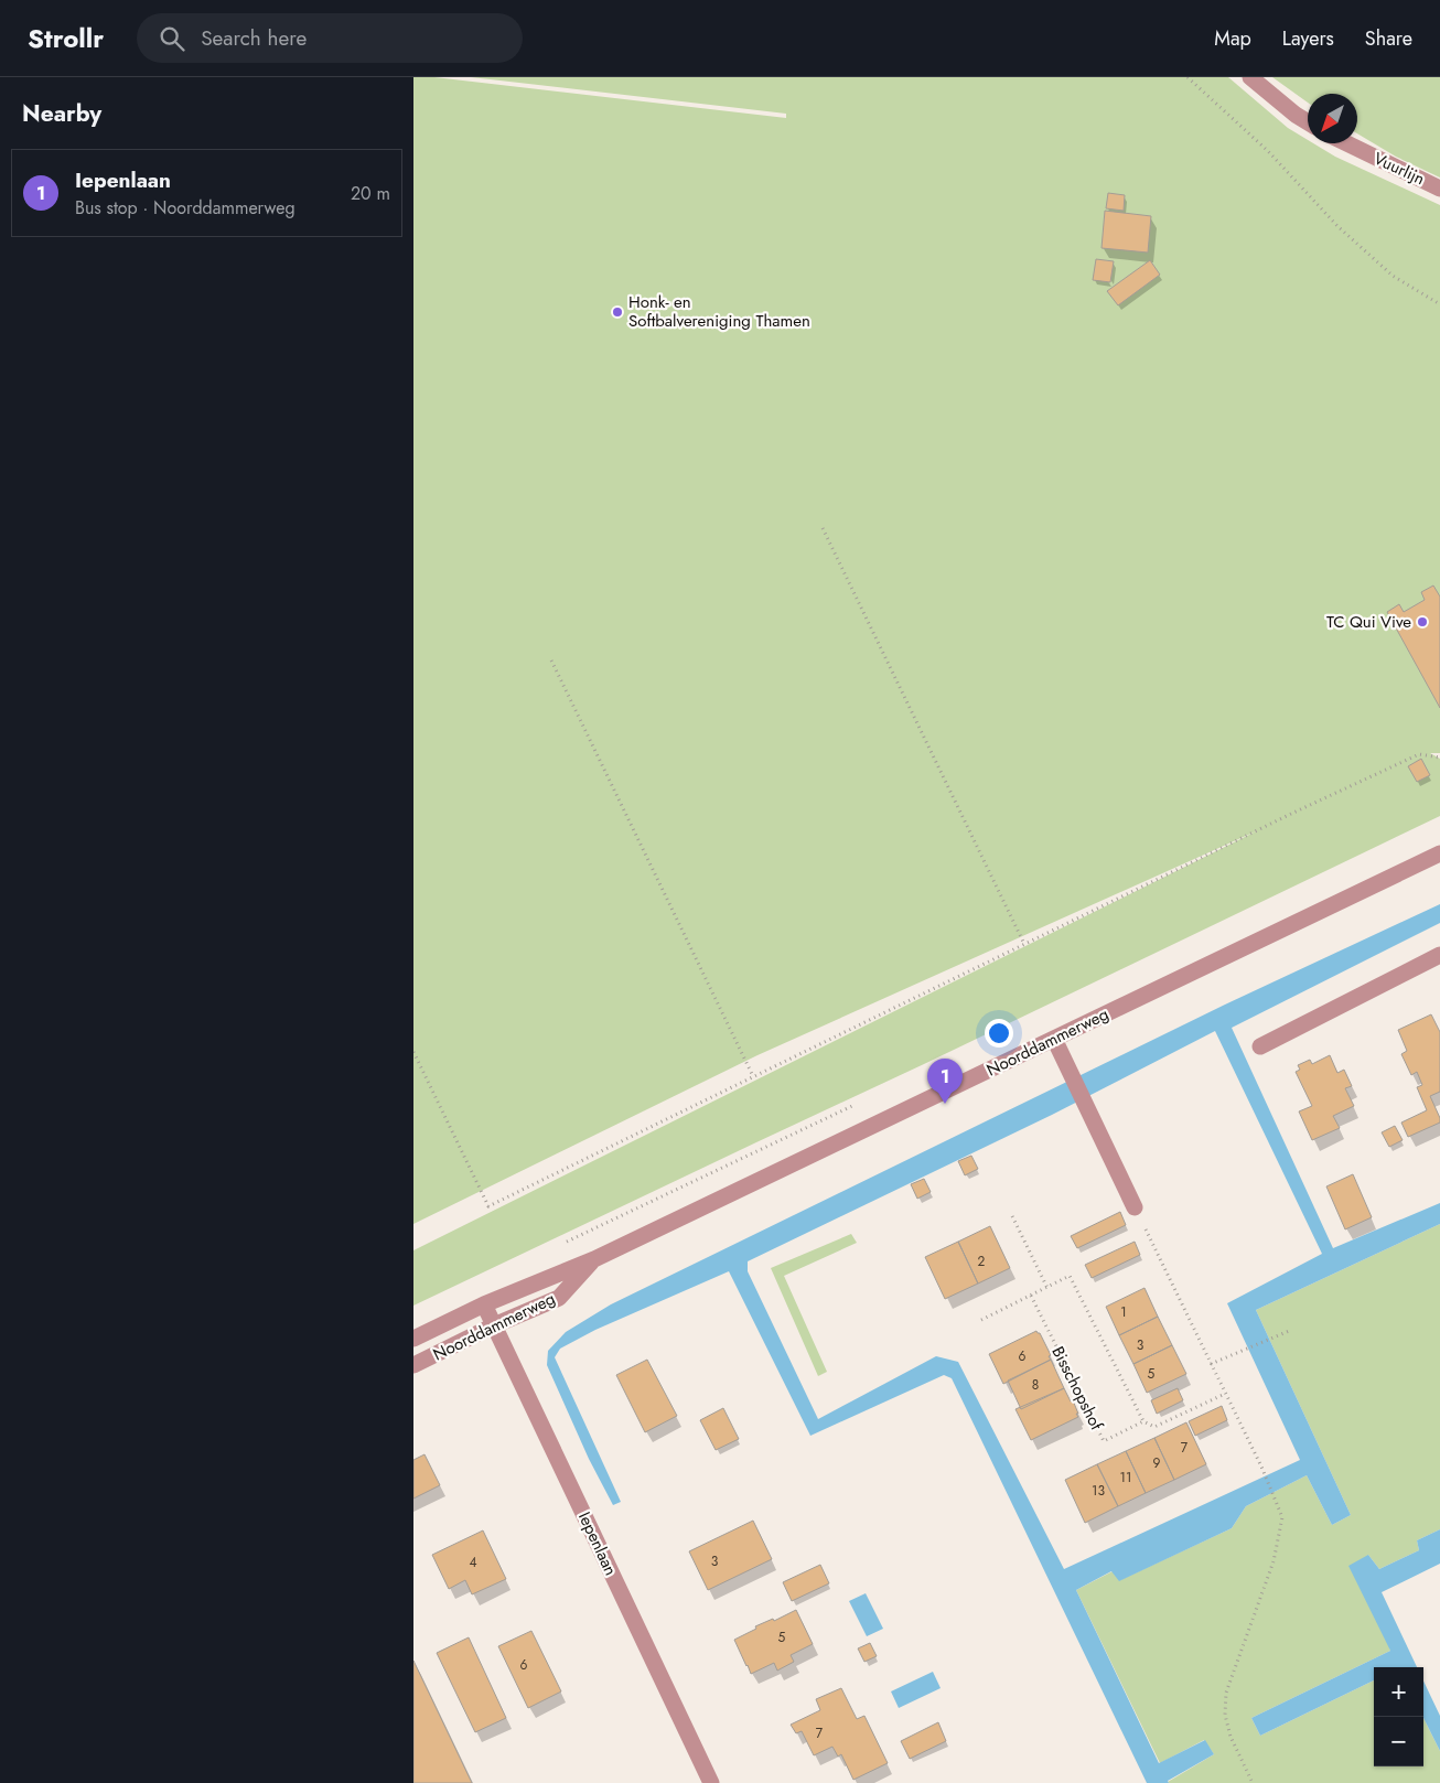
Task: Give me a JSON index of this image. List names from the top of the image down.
{
  "streets": {
    "street": ["Vuurlijn", "Noorddammerweg", "Iepenlaan"],
    "path": ["Bisschopshof"]
  },
  "crossings": [
    ["Noorddammerweg", "Iepenlaan"]
  ],
  "places": ["Honk- en Softbalvereniging Thamen", "TC Qui Vive"],
  "house_numbers": [
    "2",
    "1",
    "3",
    "6",
    "5",
    "8",
    "7",
    "9",
    "11",
    "13",
    "3",
    "4",
    "5",
    "6",
    "7"
  ],
  "north": "bottom left",
  "page": {
    "header": "Strollr",
    "search": "Search here",
    "nav": ["Map", "Layers", "Share"],
    "heading": "Nearby",
    "list": [
      {
        "mark": "1",
        "name": "Iepenlaan",
        "note": "Bus stop · Noorddammerweg",
        "value": "20 m"
      }
    ],
    "pins": "1",
    "map_buttons": ["+", "−"]
  }
}
